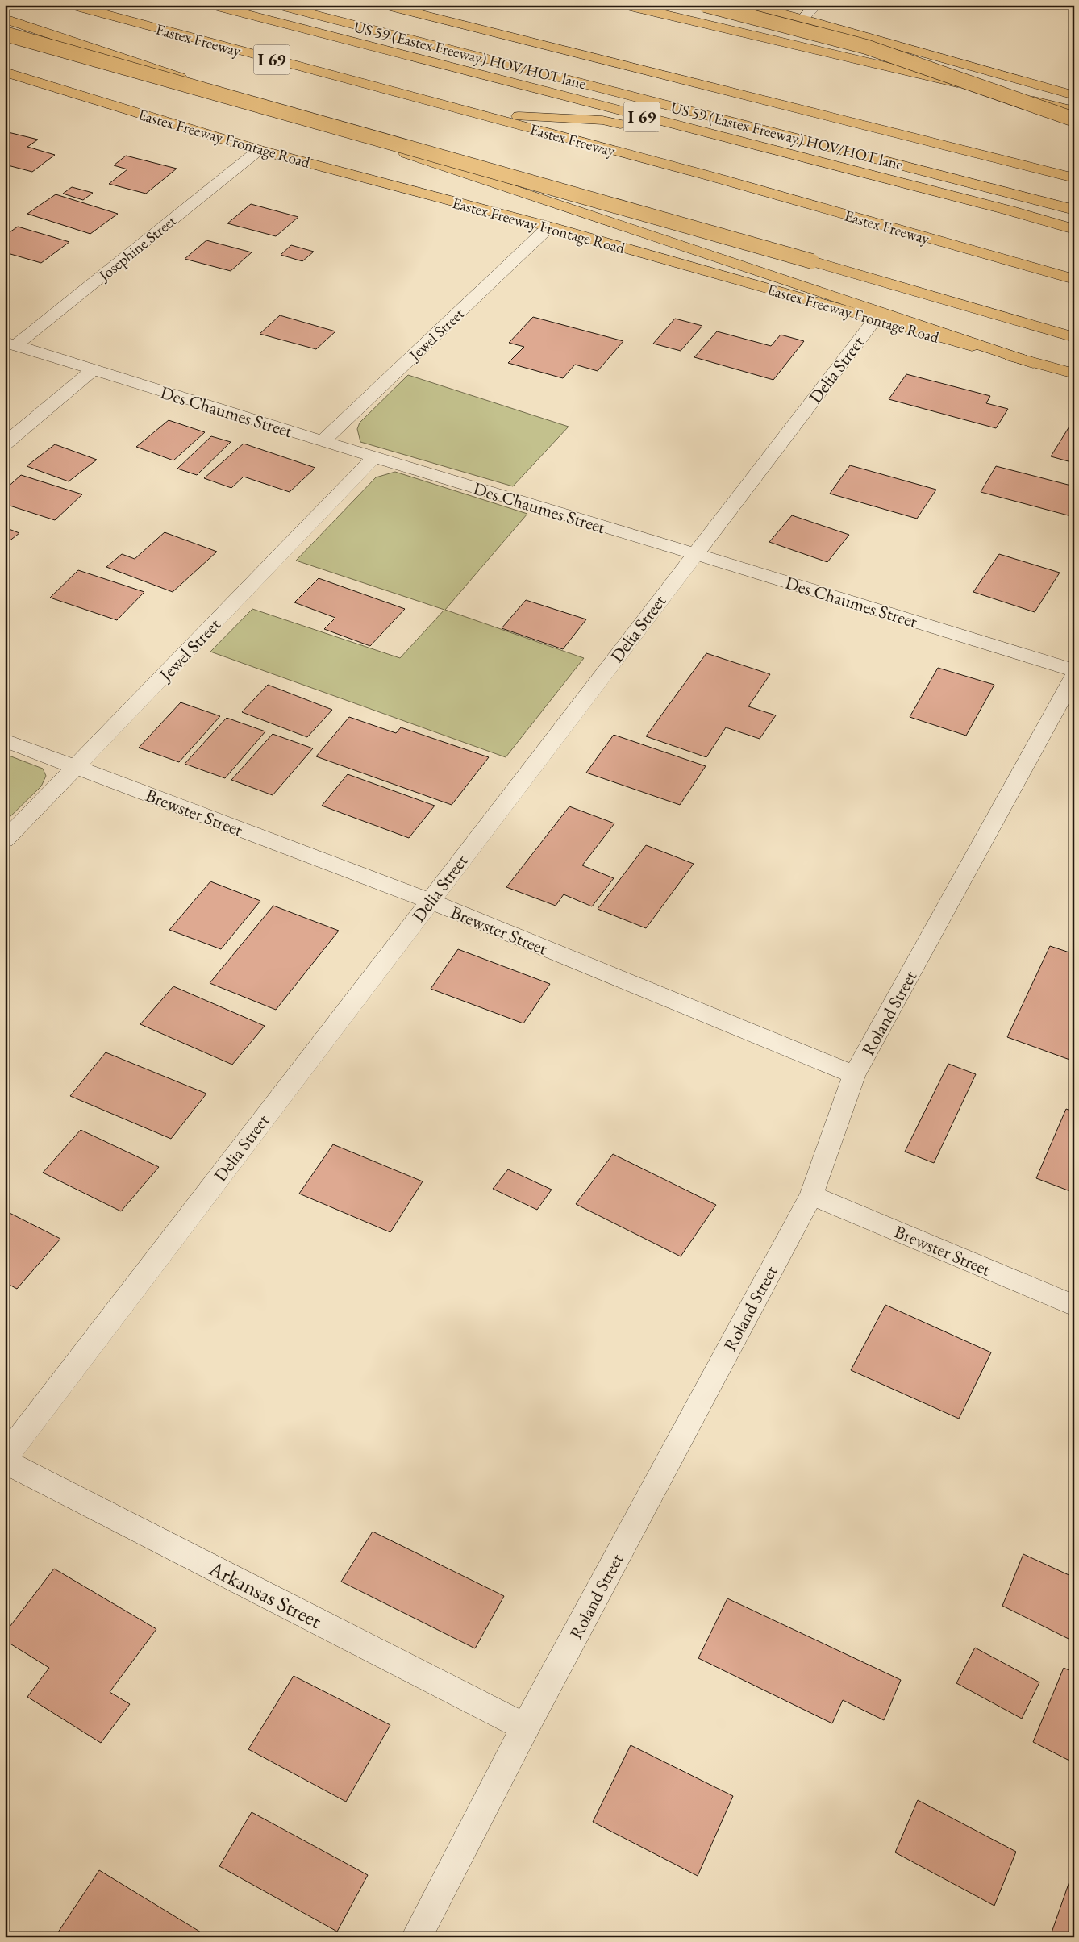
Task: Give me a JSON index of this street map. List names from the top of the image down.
{
  "streets": {
    "main road": [
      "Eastex Freeway",
      "US 59 (Eastex Freeway) HOV/HOT lane",
      "I 69",
      "Eastex Freeway Frontage Road"
    ],
    "street": [
      "Josephine Street",
      "Jewel Street",
      "Delia Street",
      "Des Chaumes Street",
      "Brewster Street",
      "Roland Street",
      "Arkansas Street"
    ]
  },
  "crossings": [
    ["Eastex Freeway Frontage Road", "Josephine Street"],
    ["Eastex Freeway Frontage Road", "Jewel Street"],
    ["Eastex Freeway Frontage Road", "Delia Street"],
    ["Josephine Street", "Des Chaumes Street"],
    ["Jewel Street", "Des Chaumes Street"],
    ["Jewel Street", "Brewster Street"],
    ["Delia Street", "Des Chaumes Street"],
    ["Delia Street", "Brewster Street"],
    ["Brewster Street", "Roland Street"],
    ["Roland Street", "Arkansas Street"]
  ]
}
